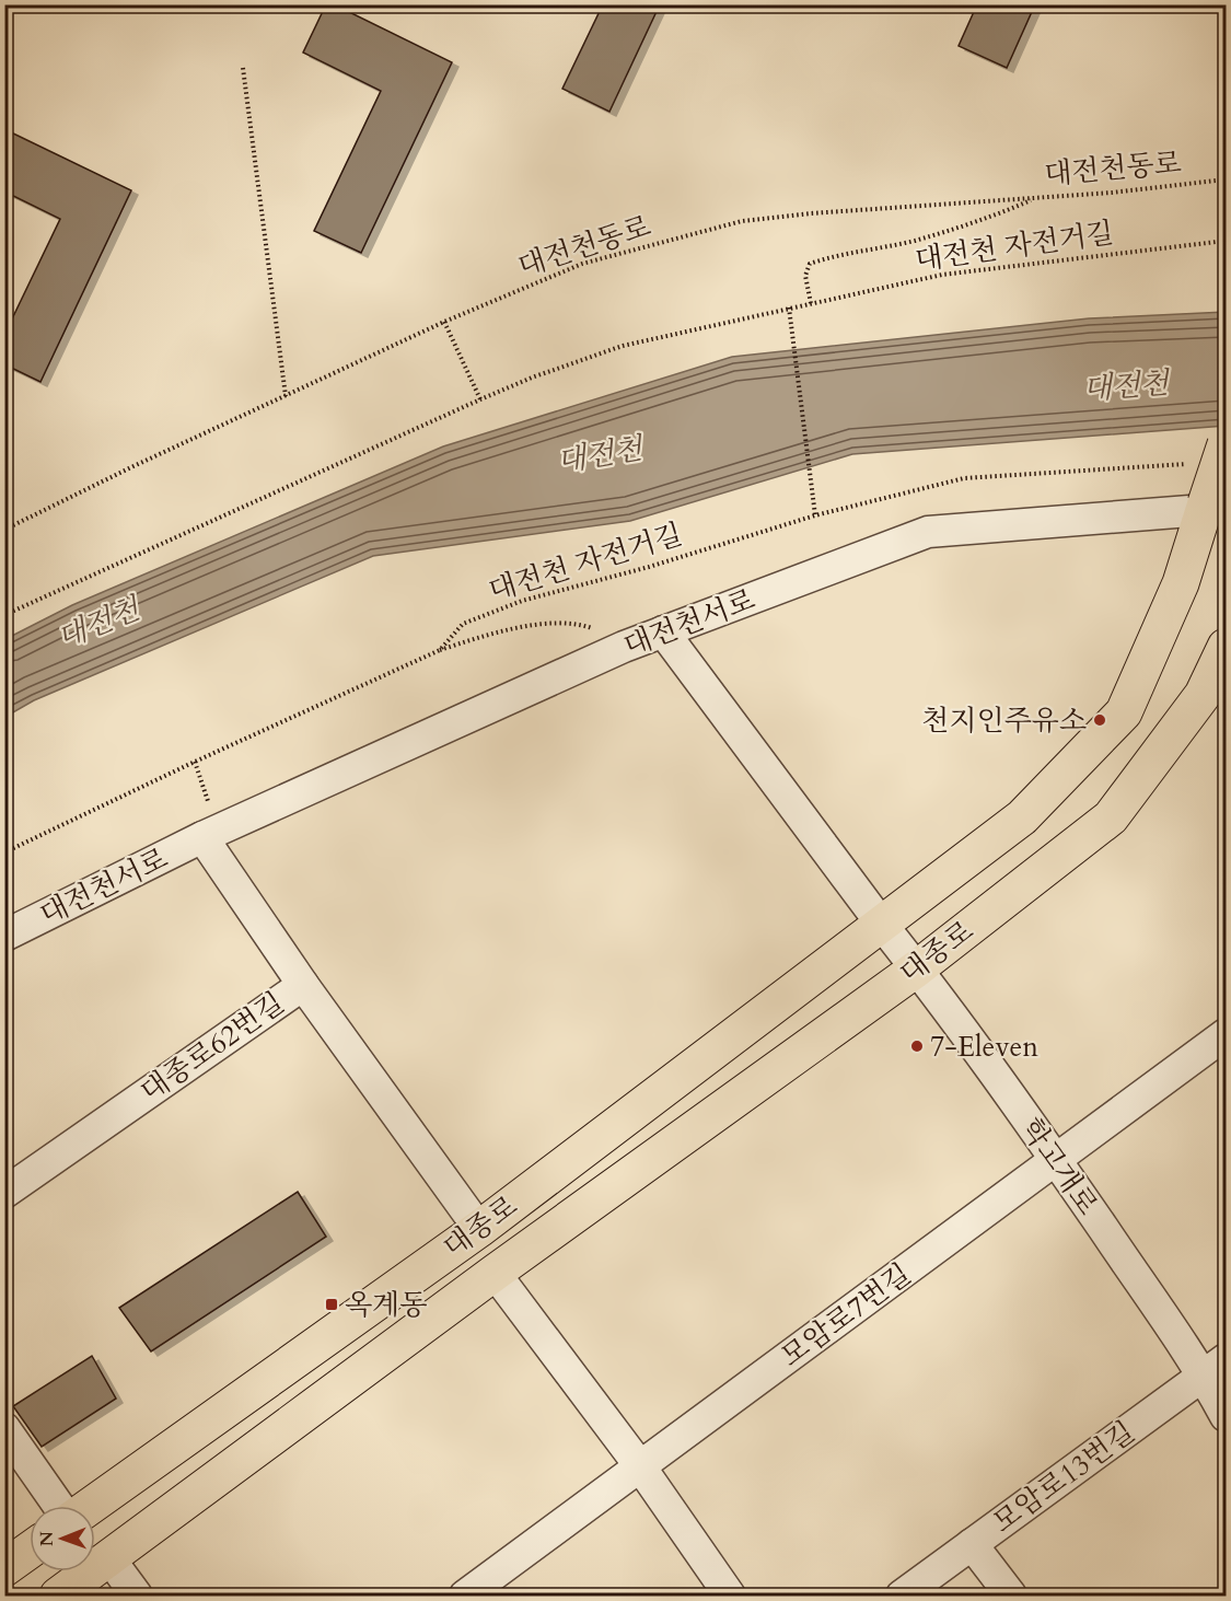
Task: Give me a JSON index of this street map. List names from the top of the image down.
{
  "streets": {
    "main road": ["대종로"],
    "street": [
      "대전천서로",
      "대종로62번길",
      "학고개로",
      "모암로7번길",
      "모암로13번길"
    ],
    "path": ["대전천동로", "대전천 자전거길"]
  },
  "crossings": [
    ["대전천서로", "대종로"],
    ["대전천서로", "대종로62번길"],
    ["대종로", "대종로62번길"],
    ["대종로", "학고개로"],
    ["대종로", "모암로7번길"],
    ["학고개로", "모암로7번길"],
    ["학고개로", "모암로13번길"]
  ],
  "water": ["대전천"],
  "places": {
    "other": ["천지인주유소", "7-Eleven"],
    "transit": ["옥계동"]
  },
  "north": "left"
}
